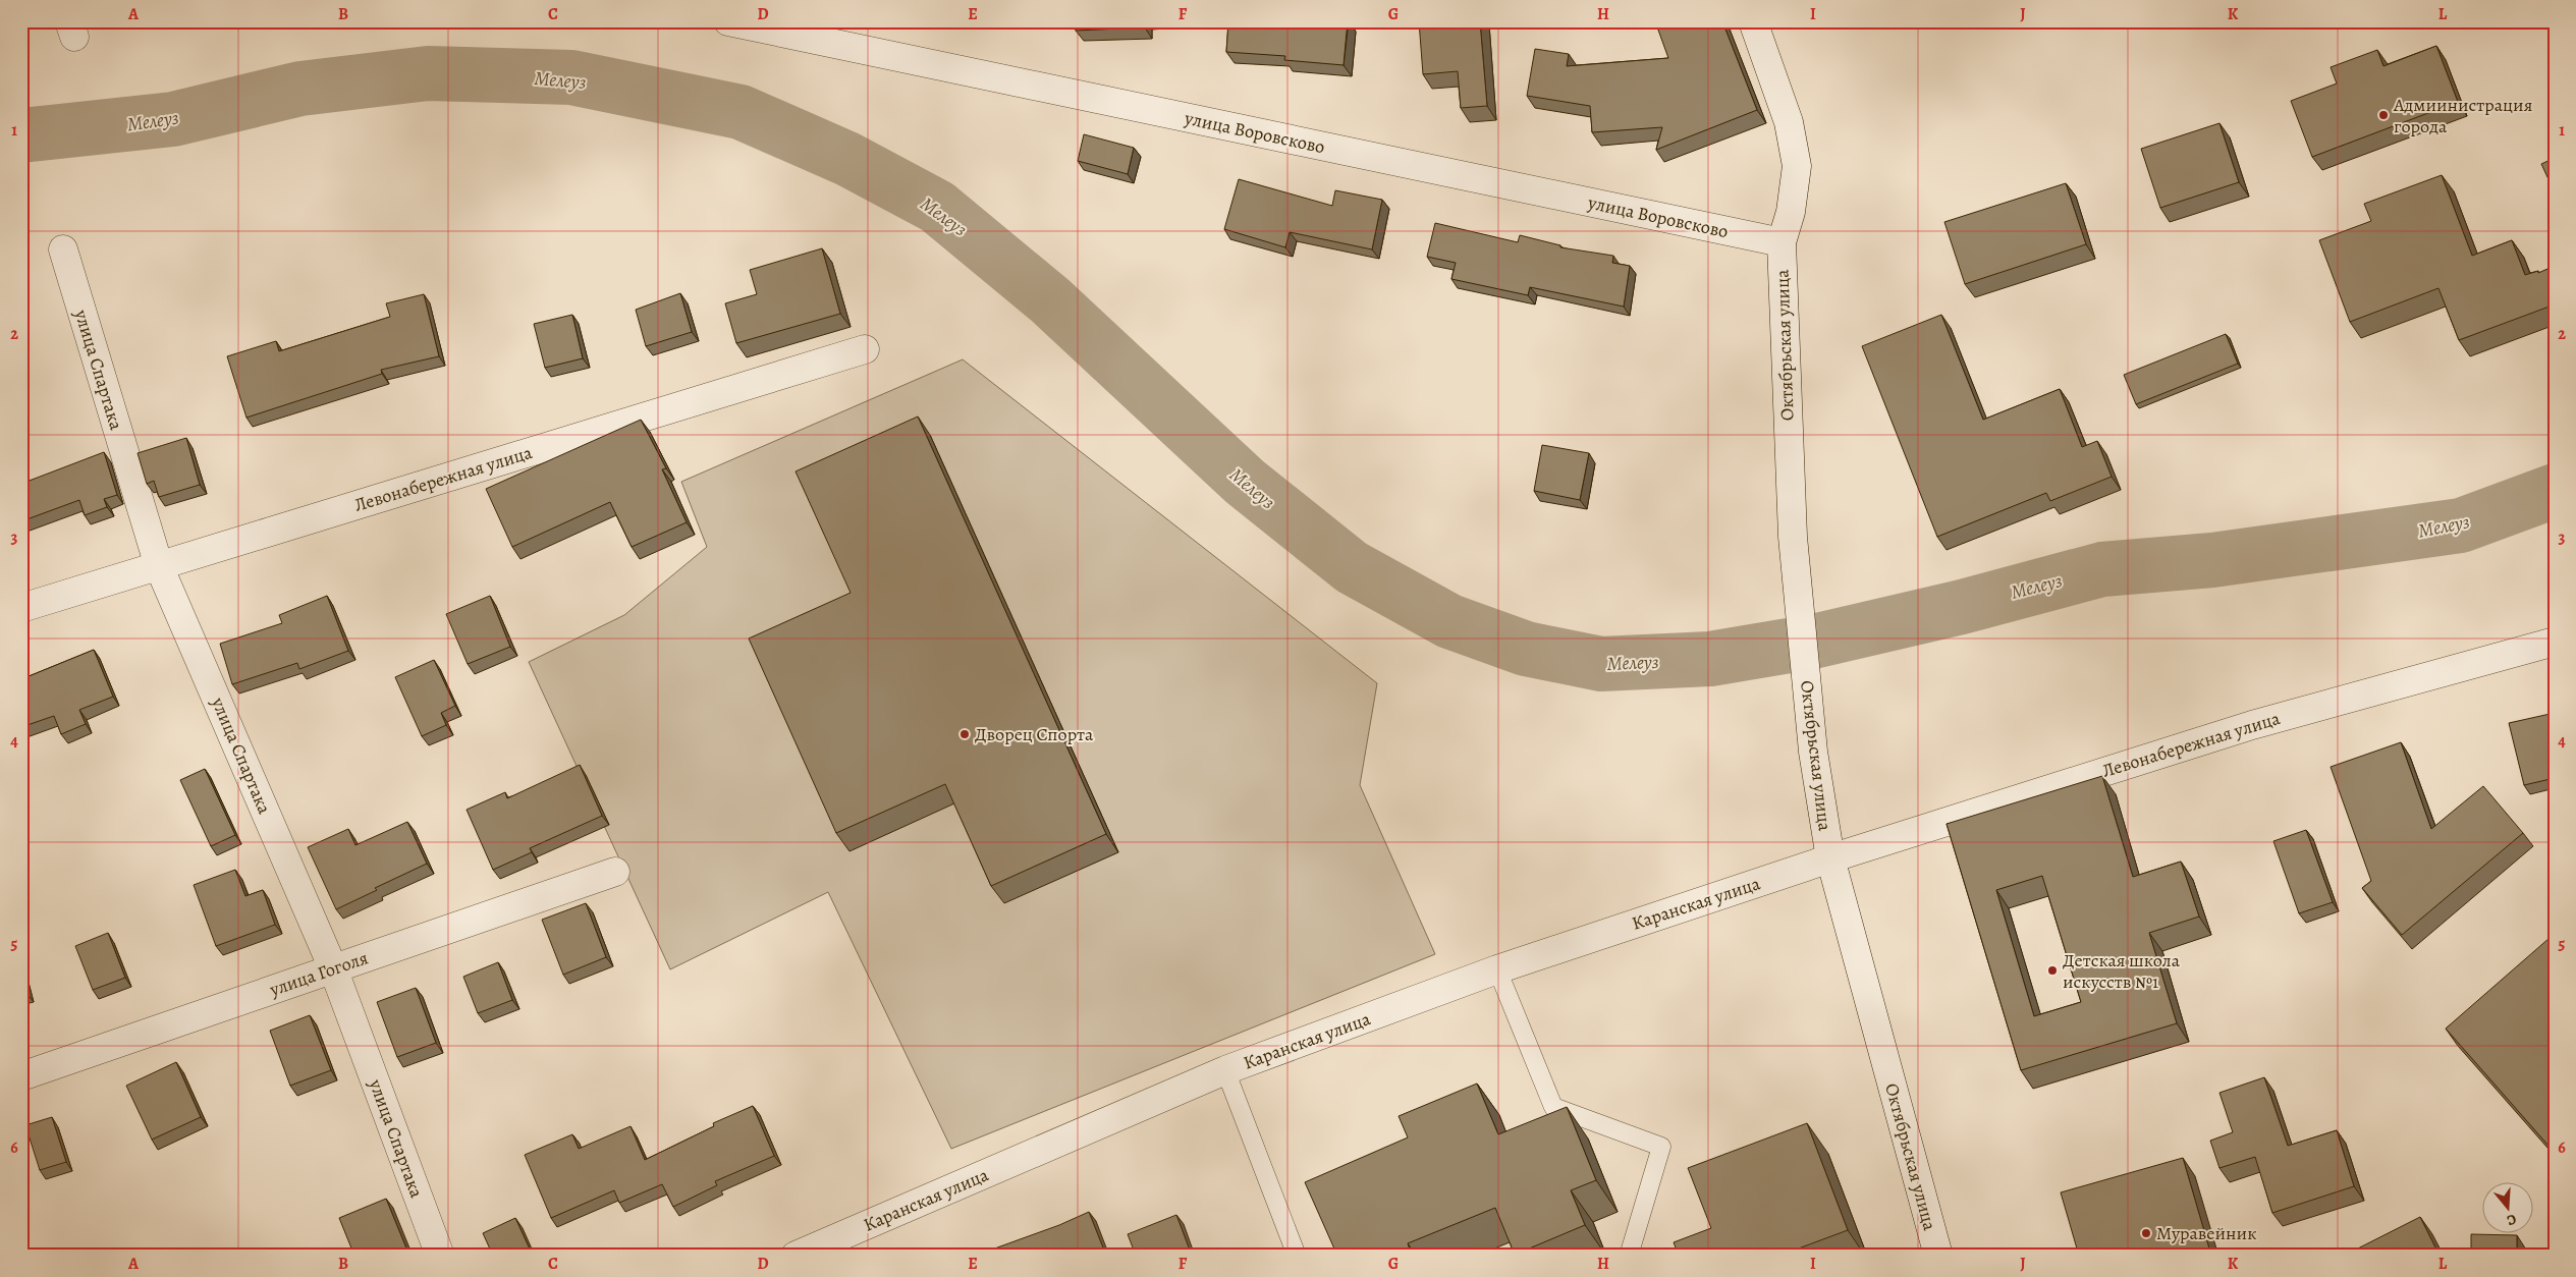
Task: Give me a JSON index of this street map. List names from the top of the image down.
{
  "streets": {
    "street": [
      "улица Воровсково",
      "Октябрьская улица",
      "улица Спартака",
      "Левонабережная улица",
      "Каранская улица",
      "улица Гоголя"
    ]
  },
  "crossings": [
    ["улица Воровсково", "Октябрьская улица"],
    ["Октябрьская улица", "Левонабережная улица"],
    ["Октябрьская улица", "Каранская улица"],
    ["улица Спартака", "Левонабережная улица"],
    ["улица Спартака", "улица Гоголя"],
    ["Левонабережная улица", "Каранская улица"]
  ],
  "water": ["Мелеуз"],
  "places": [
    "Адмиинистрация города",
    "Дворец Спорта",
    "Детская школа искусств №1",
    "Муравейник"
  ],
  "north": "bottom",
  "grid": {
    "columns": [
      "A",
      "B",
      "C",
      "D",
      "E",
      "F",
      "G",
      "H",
      "I",
      "J",
      "K",
      "L"
    ],
    "rows": [
      "1",
      "2",
      "3",
      "4",
      "5",
      "6"
    ]
  }
}
